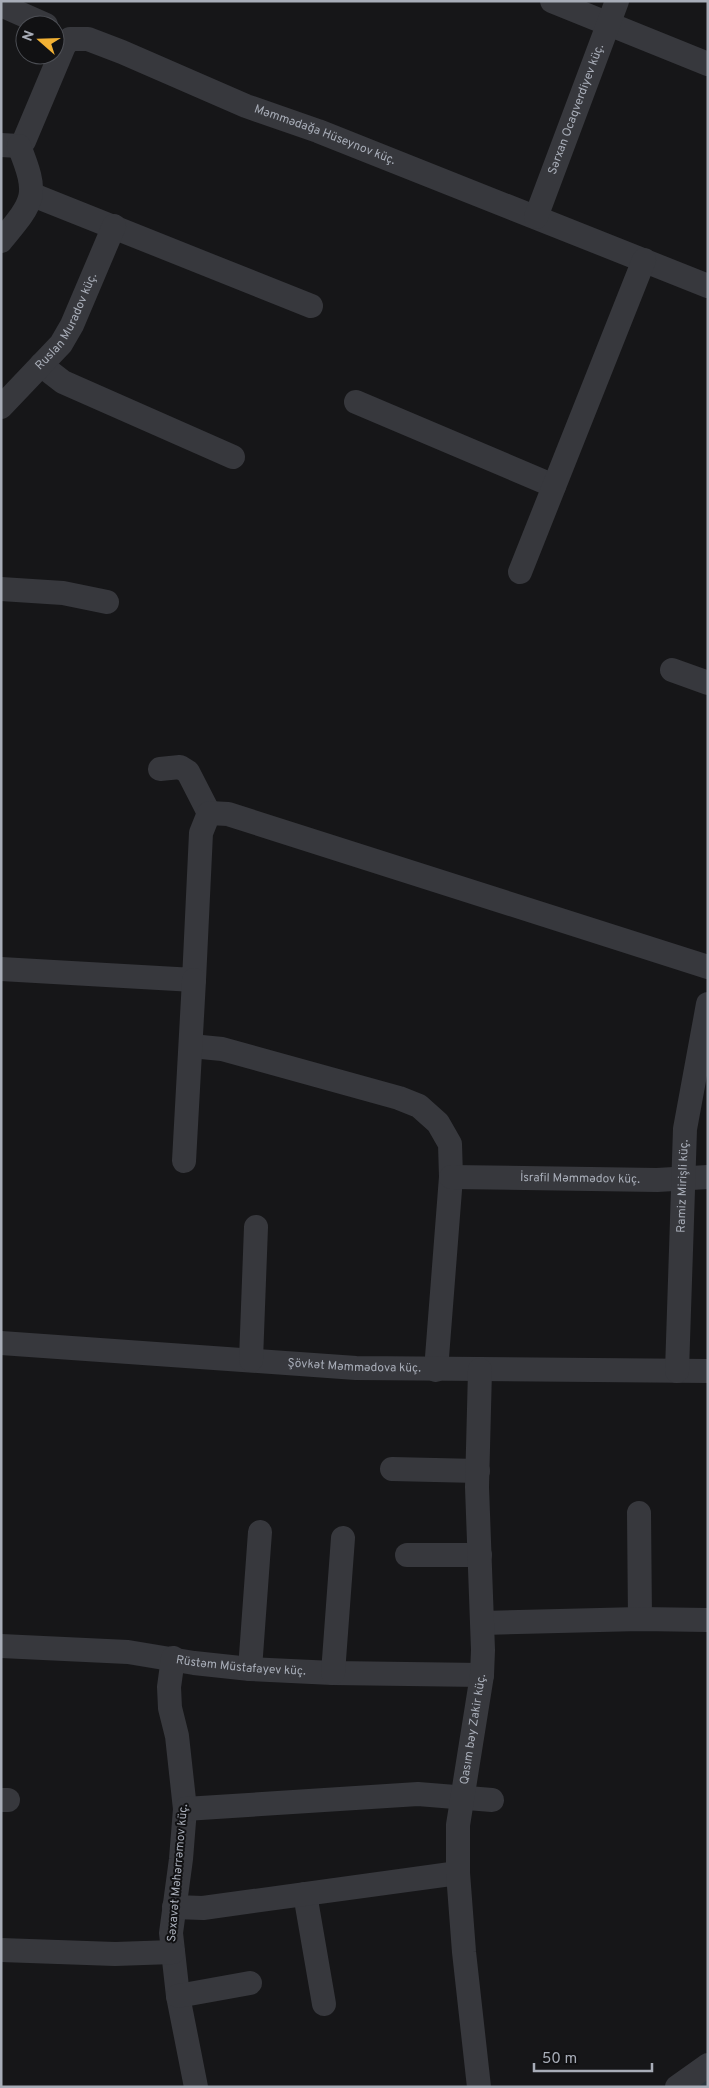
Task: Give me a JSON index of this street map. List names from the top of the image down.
{
  "streets": {
    "street": [
      "Sərxan Ocaqverdiyev küç.",
      "Məmmədağa Hüseynov küç.",
      "Ruslan Muradov küç.",
      "İsrafil Məmmədov küç.",
      "Ramiz Mirişli küç.",
      "Şövkət Məmmədova küç.",
      "Rüstəm Müstafayev küç.",
      "Qasım bəy Zakir küç.",
      "Səxavət Məhərrəmov küç."
    ]
  },
  "crossings": [
    ["Sərxan Ocaqverdiyev küç.", "Məmmədağa Hüseynov küç."],
    ["İsrafil Məmmədov küç.", "Ramiz Mirişli küç."],
    ["Ramiz Mirişli küç.", "Şövkət Məmmədova küç."],
    ["Şövkət Məmmədova küç.", "Qasım bəy Zakir küç."],
    ["Rüstəm Müstafayev küç.", "Qasım bəy Zakir küç."],
    ["Rüstəm Müstafayev küç.", "Səxavət Məhərrəmov küç."]
  ],
  "scale_bar": "50 m",
  "north": "left"
}
